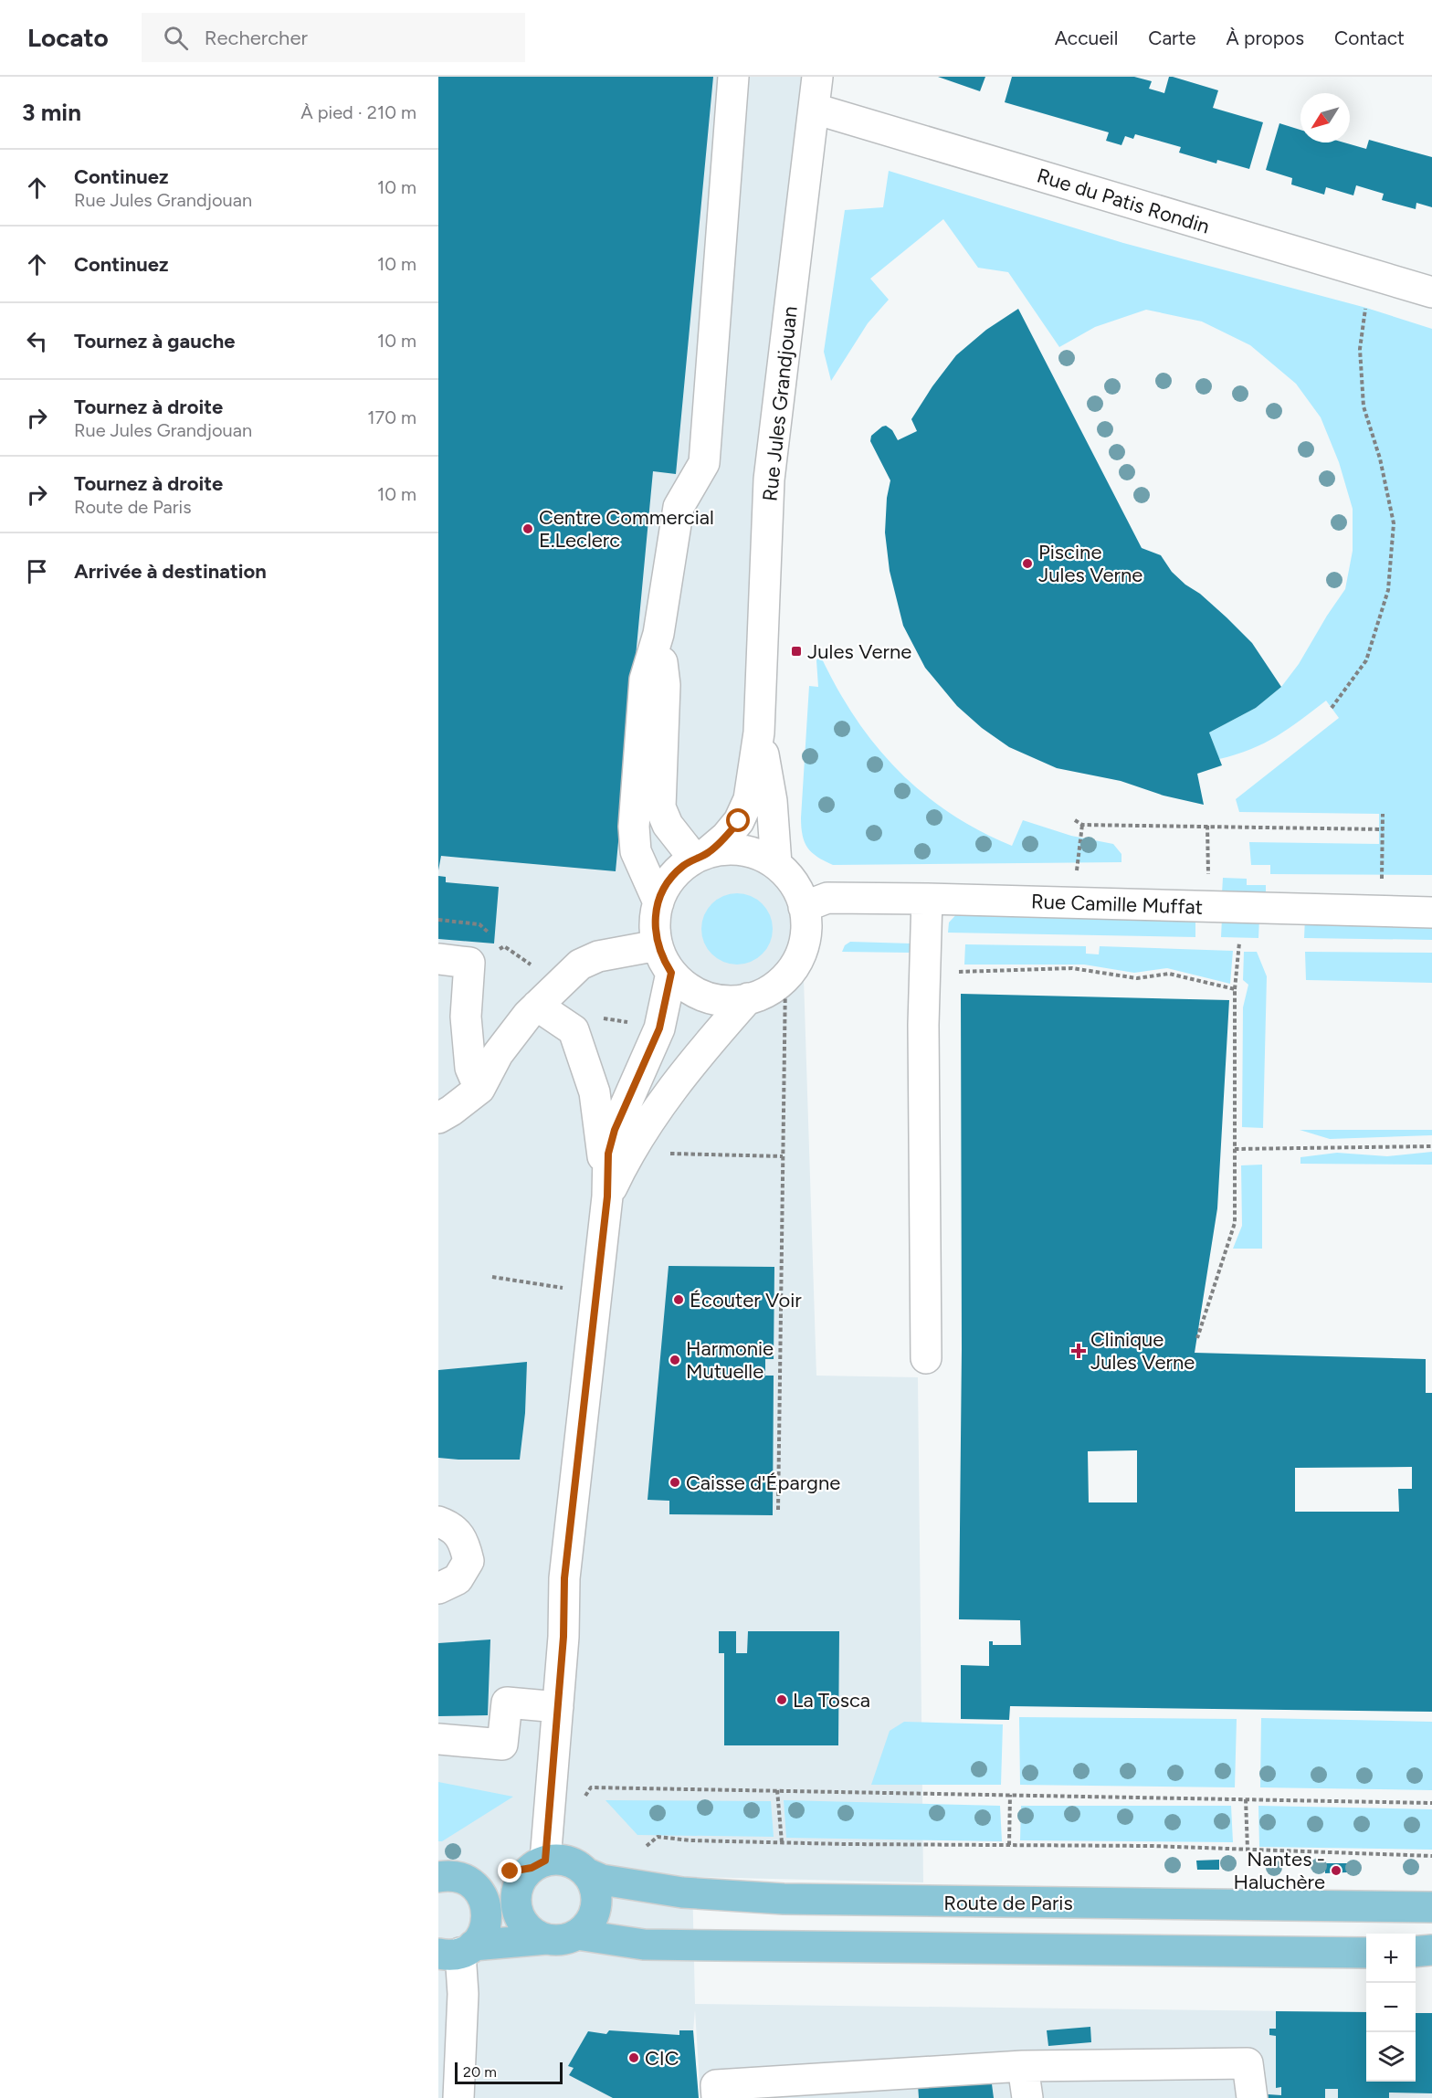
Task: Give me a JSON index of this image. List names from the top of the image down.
{
  "streets": {
    "main road": ["Route de Paris"],
    "street": ["Rue du Patis Rondin", "Rue Jules Grandjouan", "Rue Camille Muffat"]
  },
  "crossings": [
    ["Rue du Patis Rondin", "Rue Jules Grandjouan"],
    ["Rue Jules Grandjouan", "Rue Camille Muffat"]
  ],
  "places": {
    "other": [
      "Centre Commercial E.Leclerc",
      "Piscine Jules Verne",
      "Écouter Voir",
      "Harmonie Mutuelle",
      "Caisse d'Épargne",
      "La Tosca",
      "Nantes - Haluchère",
      "CIC"
    ],
    "transit": ["Jules Verne"],
    "health": ["Clinique Jules Verne"]
  },
  "scale_bar": "20 m",
  "north": "bottom left",
  "page": {
    "header": "Locato",
    "search": "Rechercher",
    "nav": [
      "Accueil",
      "Carte",
      "À propos",
      "Contact"
    ],
    "heading": ["3 min", "À pied · 210 m"],
    "list": [
      ["Continuez", "Rue Jules Grandjouan", "10 m"],
      ["Continuez", "10 m"],
      ["Tournez à gauche", "10 m"],
      ["Tournez à droite", "Rue Jules Grandjouan", "170 m"],
      ["Tournez à droite", "Route de Paris", "10 m"],
      "Arrivée à destination"
    ],
    "map_buttons": ["+", "−"],
    "scale": "20 m"
  }
}
